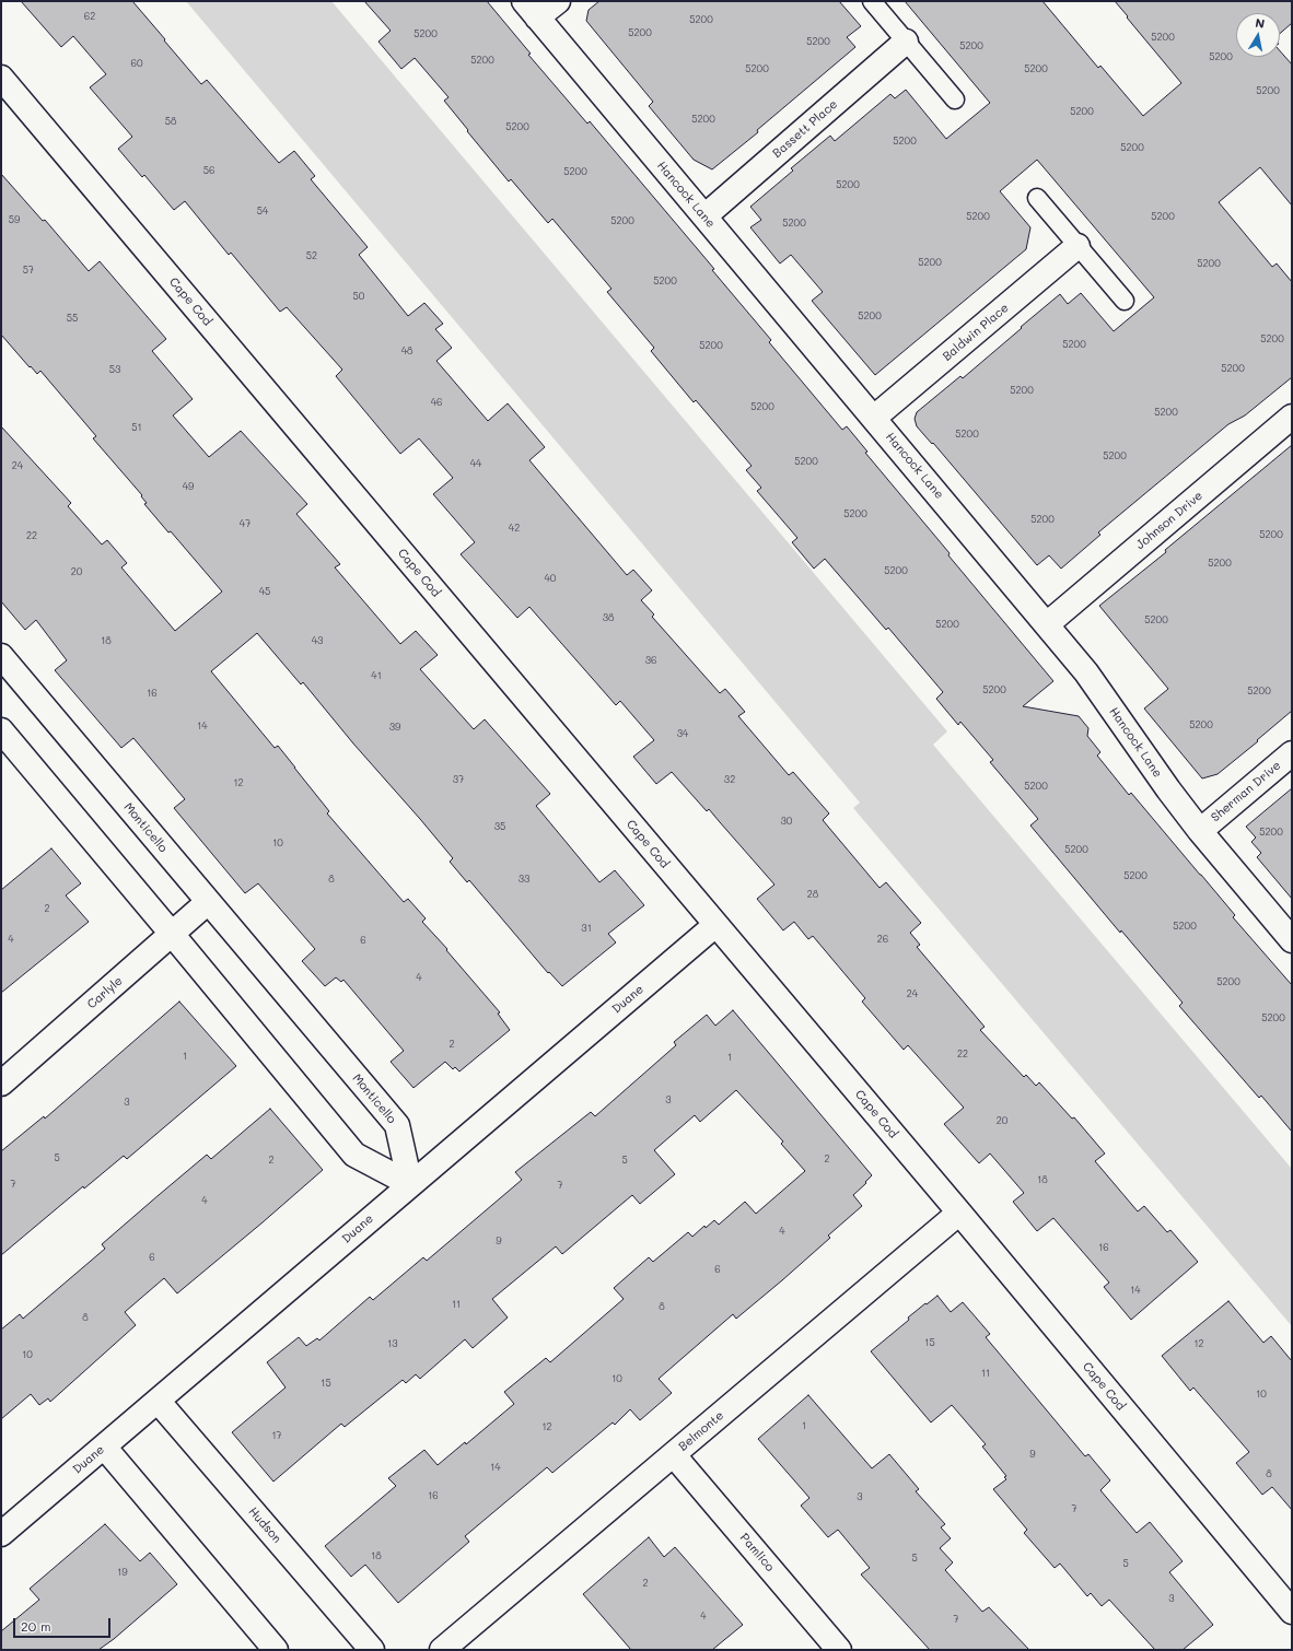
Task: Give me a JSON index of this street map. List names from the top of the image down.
{
  "streets": {
    "street": [
      "Bassett Place",
      "Hancock Lane",
      "Cape Cod",
      "Baldwin Place",
      "Johnson Drive",
      "Sherman Drive",
      "Monticello",
      "Carlyle",
      "Duane",
      "Belmonte",
      "Hudson",
      "Pamlico"
    ]
  },
  "crossings": [
    ["Bassett Place", "Hancock Lane"],
    ["Hancock Lane", "Baldwin Place"],
    ["Hancock Lane", "Johnson Drive"],
    ["Hancock Lane", "Sherman Drive"],
    ["Cape Cod", "Duane"],
    ["Cape Cod", "Belmonte"],
    ["Monticello", "Carlyle"],
    ["Monticello", "Duane"],
    ["Duane", "Hudson"],
    ["Belmonte", "Pamlico"]
  ],
  "house_numbers": [
    "62",
    "5200",
    "5200",
    "5200",
    "5200",
    "5200",
    "5200",
    "5200",
    "5200",
    "60",
    "5200",
    "5200",
    "5200",
    "5200",
    "5200",
    "58",
    "5200",
    "5200",
    "5200",
    "56",
    "5200",
    "5200",
    "54",
    "5200",
    "5200",
    "59",
    "5200",
    "5200",
    "52",
    "5200",
    "5200",
    "57",
    "5200",
    "50",
    "5200",
    "55",
    "5200",
    "5200",
    "5200",
    "48",
    "5200",
    "53",
    "5200",
    "46",
    "5200",
    "5200",
    "51",
    "5200",
    "5200",
    "5200",
    "44",
    "24",
    "49",
    "5200",
    "5200",
    "47",
    "42",
    "5200",
    "22",
    "5200",
    "5200",
    "20",
    "40",
    "45",
    "38",
    "5200",
    "5200",
    "18",
    "43",
    "36",
    "41",
    "5200",
    "5200",
    "16",
    "5200",
    "14",
    "39",
    "34",
    "37",
    "32",
    "12",
    "5200",
    "30",
    "35",
    "5200",
    "10",
    "5200",
    "5200",
    "8",
    "33",
    "28",
    "2",
    "5200",
    "31",
    "4",
    "26",
    "6",
    "4",
    "5200",
    "24",
    "5200",
    "2",
    "22",
    "1",
    "1",
    "3",
    "3",
    "20",
    "5",
    "2",
    "2",
    "5",
    "18",
    "7",
    "7",
    "4",
    "4",
    "9",
    "16",
    "6",
    "6",
    "14",
    "11",
    "8",
    "8",
    "15",
    "13",
    "12",
    "10",
    "11",
    "10",
    "15",
    "10",
    "1",
    "12",
    "17",
    "9",
    "14",
    "8",
    "16",
    "3",
    "7",
    "18",
    "5",
    "5",
    "19",
    "2",
    "3",
    "4",
    "7"
  ],
  "scale_bar": "20 m",
  "north": "top"
}
